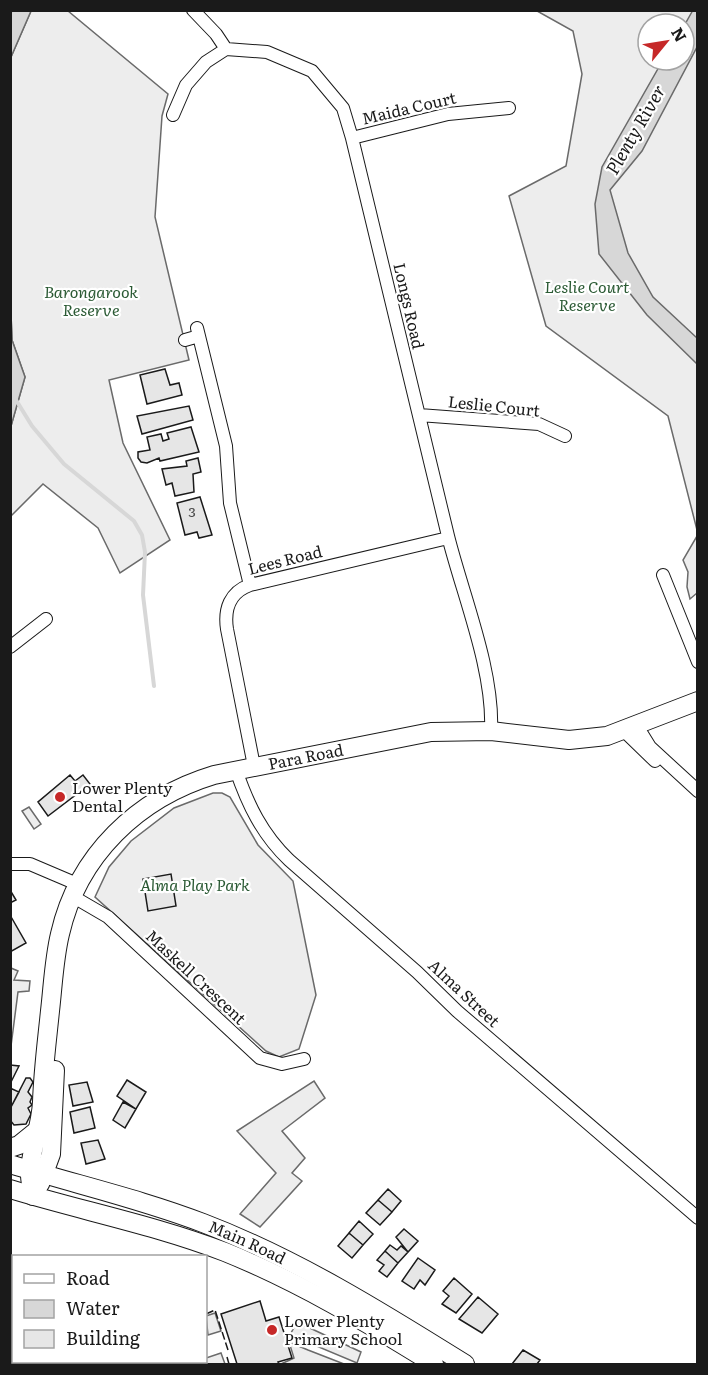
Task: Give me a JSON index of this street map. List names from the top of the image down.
{
  "streets": {
    "main road": ["Para Road", "Main Road"],
    "street": [
      "Maida Court",
      "Longs Road",
      "Leslie Court",
      "Lees Road",
      "Maskell Crescent",
      "Alma Street"
    ]
  },
  "crossings": [
    ["Maida Court", "Longs Road"],
    ["Longs Road", "Leslie Court"],
    ["Longs Road", "Lees Road"],
    ["Longs Road", "Para Road"],
    ["Lees Road", "Para Road"],
    ["Para Road", "Maskell Crescent"],
    ["Para Road", "Alma Street"],
    ["Para Road", "Main Road"]
  ],
  "water": ["Plenty River"],
  "parks": ["Leslie Court Reserve", "Barongarook Reserve", "Alma Play Park"],
  "places": ["Lower Plenty Dental", "Lower Plenty Primary School"],
  "house_numbers": ["3"],
  "legend": ["Road", "Water", "Building"],
  "north": "top right"
}
